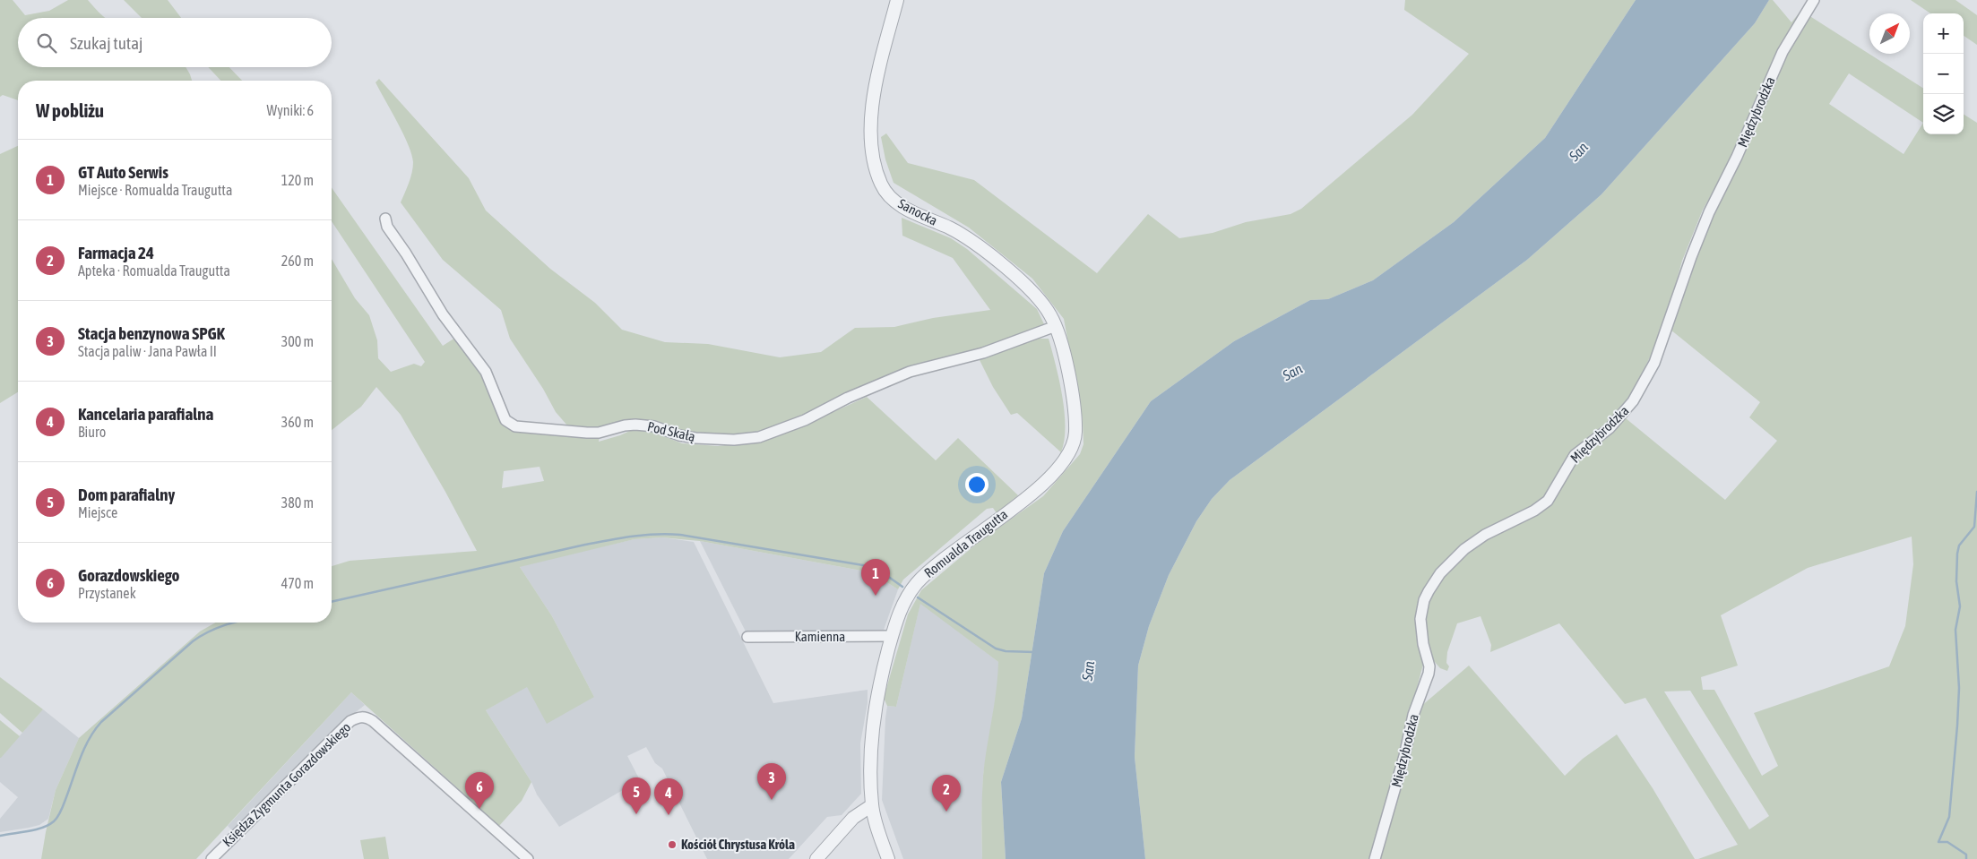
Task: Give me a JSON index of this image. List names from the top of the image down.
{
  "streets": {
    "street": [
      "Międzybrodzka",
      "Sanocka",
      "Pod Skałą",
      "Romualda Traugutta",
      "Kamienna",
      "Księdza Zygmunta Gorazdowskiego"
    ]
  },
  "crossings": [
    ["Sanocka", "Pod Skałą"],
    ["Sanocka", "Romualda Traugutta"],
    ["Pod Skałą", "Romualda Traugutta"],
    ["Romualda Traugutta", "Kamienna"]
  ],
  "water": ["San"],
  "places": ["Kościół Chrystusa Króla"],
  "north": "top right",
  "page": {
    "map_buttons": ["+", "−"],
    "search": "Szukaj tutaj",
    "heading": ["W pobliżu", "Wyniki: 6"],
    "list": [
      {
        "mark": "1",
        "name": "GT Auto Serwis",
        "note": "Miejsce · Romualda Traugutta",
        "value": "120 m"
      },
      {
        "mark": "2",
        "name": "Farmacja 24",
        "note": "Apteka · Romualda Traugutta",
        "value": "260 m"
      },
      {
        "mark": "3",
        "name": "Stacja benzynowa SPGK",
        "note": "Stacja paliw · Jana Pawła II",
        "value": "300 m"
      },
      {
        "mark": "4",
        "name": "Kancelaria parafialna",
        "note": "Biuro",
        "value": "360 m"
      },
      {
        "mark": "5",
        "name": "Dom parafialny",
        "note": "Miejsce",
        "value": "380 m"
      },
      {
        "mark": "6",
        "name": "Gorazdowskiego",
        "note": "Przystanek",
        "value": "470 m"
      }
    ],
    "pins": [
      "1",
      "3",
      "6",
      "2",
      "5",
      "4"
    ]
  }
}
